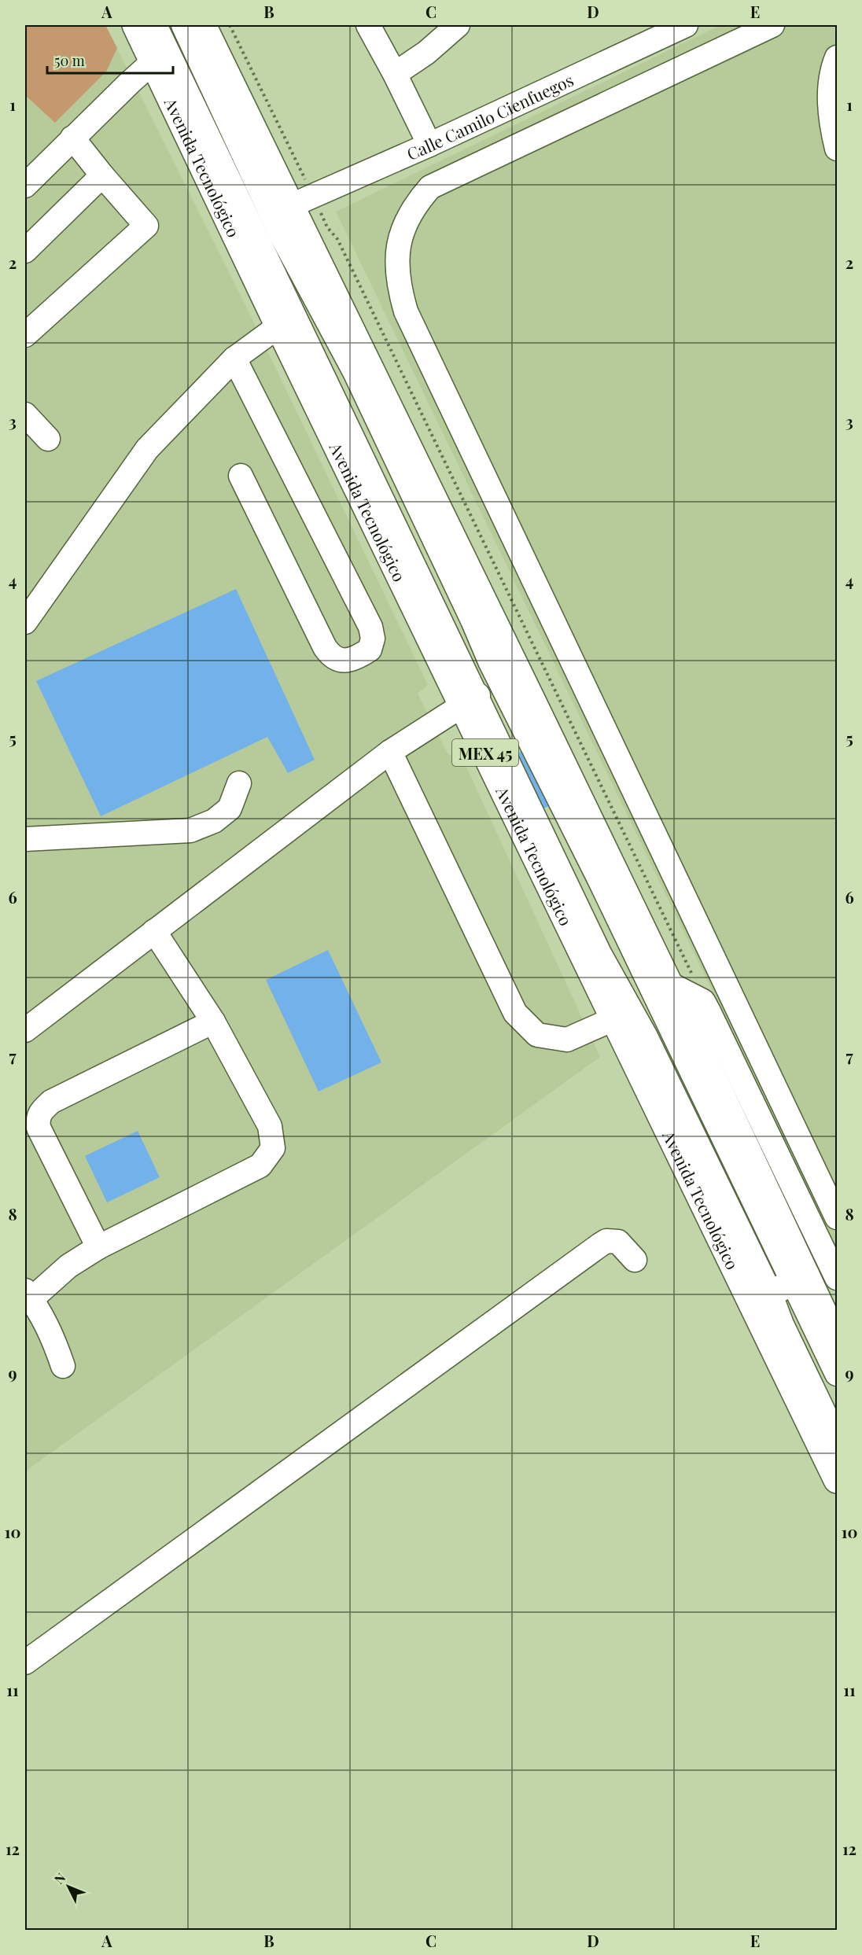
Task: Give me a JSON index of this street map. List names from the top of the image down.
{
  "streets": {
    "main road": ["Avenida Tecnológico", "MEX 45"],
    "street": ["Calle Camilo Cienfuegos"]
  },
  "scale_bar": "50 m",
  "north": "top left",
  "grid": {
    "columns": [
      "A",
      "B",
      "C",
      "D",
      "E"
    ],
    "rows": [
      "1",
      "2",
      "3",
      "4",
      "5",
      "6",
      "7",
      "8",
      "9",
      "10",
      "11",
      "12"
    ]
  }
}
